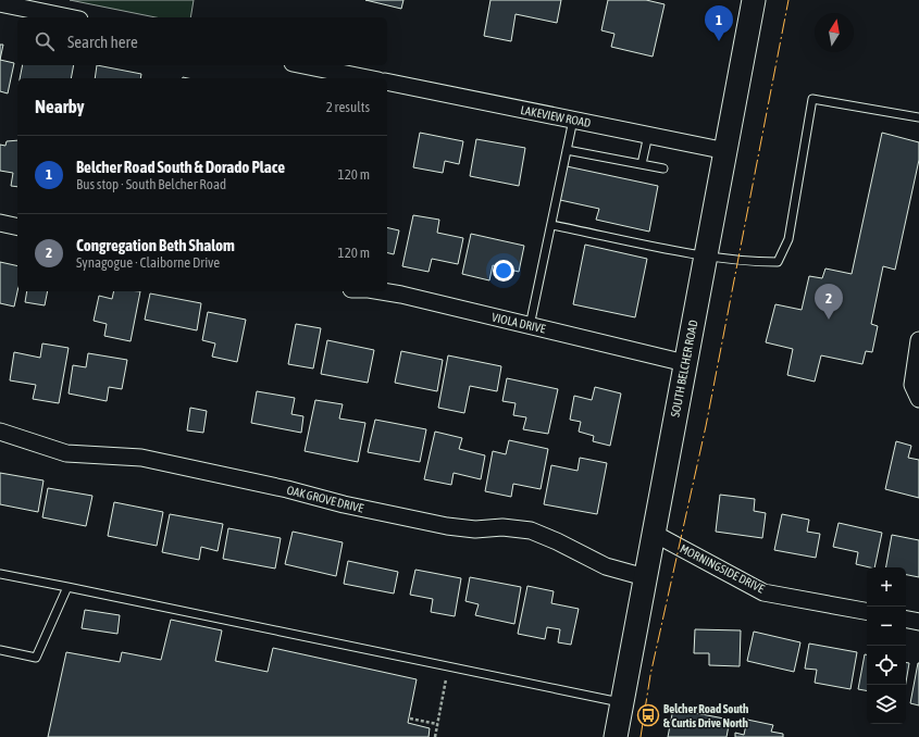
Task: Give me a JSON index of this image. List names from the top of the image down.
{
  "streets": {
    "main road": ["SOUTH BELCHER ROAD"],
    "street": [
      "LAKEVIEW ROAD",
      "VIOLA DRIVE",
      "OAK GROVE DRIVE",
      "MORNINGSIDE DRIVE"
    ]
  },
  "crossings": [
    ["LAKEVIEW ROAD", "SOUTH BELCHER ROAD"],
    ["VIOLA DRIVE", "SOUTH BELCHER ROAD"],
    ["SOUTH BELCHER ROAD", "OAK GROVE DRIVE"],
    ["SOUTH BELCHER ROAD", "MORNINGSIDE DRIVE"]
  ],
  "places": {
    "bus stop": ["Belcher Road South & Curtis Drive North"]
  },
  "north": "top",
  "page": {
    "pins": ["1", "2"],
    "search": "Search here",
    "heading": ["Nearby", "2 results"],
    "list": [
      {
        "mark": "1",
        "name": "Belcher Road South & Dorado Place",
        "note": "Bus stop · South Belcher Road",
        "value": "120 m"
      },
      {
        "mark": "2",
        "name": "Congregation Beth Shalom",
        "note": "Synagogue · Claiborne Drive",
        "value": "120 m"
      }
    ],
    "map_buttons": ["+", "−"]
  }
}
